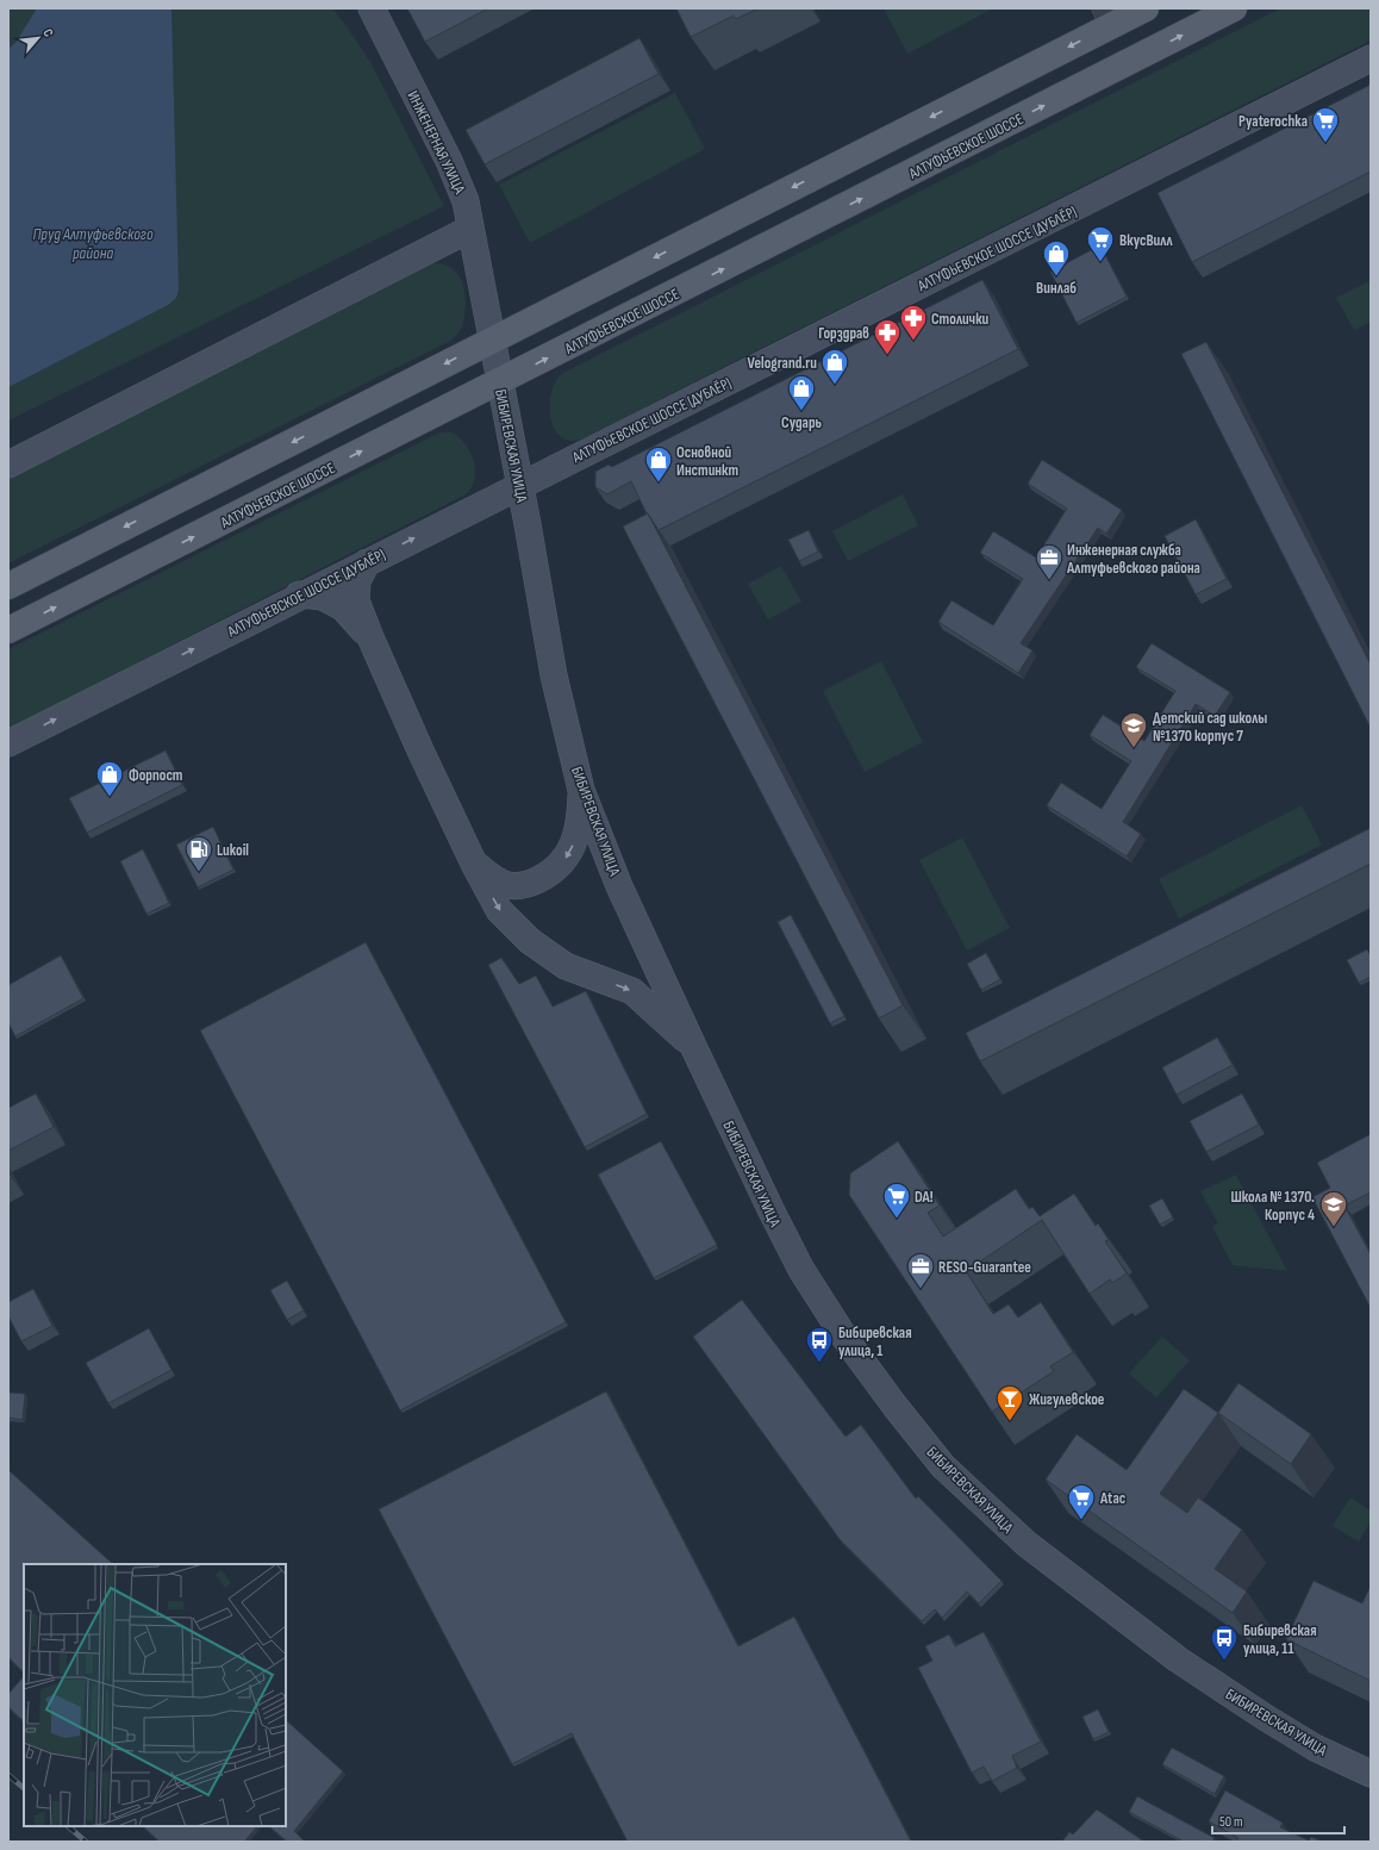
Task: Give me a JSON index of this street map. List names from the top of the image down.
{
  "streets": {
    "main road": [
      "ИНЖЕНЕРНАЯ УЛИЦА",
      "АЛТУФЬЕВСКОЕ ШОССЕ",
      "АЛТУФЬЕВСКОЕ ШОССЕ (ДУБЛЁР)",
      "БИБИРЕВСКАЯ УЛИЦА"
    ]
  },
  "crossings": [
    ["ИНЖЕНЕРНАЯ УЛИЦА", "БИБИРЕВСКАЯ УЛИЦА"],
    ["АЛТУФЬЕВСКОЕ ШОССЕ", "БИБИРЕВСКАЯ УЛИЦА"],
    ["АЛТУФЬЕВСКОЕ ШОССЕ (ДУБЛЁР)", "БИБИРЕВСКАЯ УЛИЦА"]
  ],
  "water": ["Пруд Алтуфьевского района"],
  "places": {
    "supermarket": [
      "Pyaterochka",
      "ВкусВилл",
      "DA!",
      "Atac"
    ],
    "shop": [
      "Винлаб",
      "Velogrand.ru",
      "Сударь",
      "Основной Инстинкт",
      "Форпост"
    ],
    "pharmacy": ["Столички", "Горздрав"],
    "office": ["Инженерная служба Алтуфьевского района", "RESO-Guarantee"],
    "school or university": ["Детский сад школы №1370 корпус 7", "Школа № 1370. Корпус 4"],
    "fuel station": ["Lukoil"],
    "bus stop": ["Бибиревская улица, 1", "Бибиревская улица, 11"],
    "bar": ["Жигулевское"]
  },
  "scale_bar": "50 m",
  "north": "top right"
}
